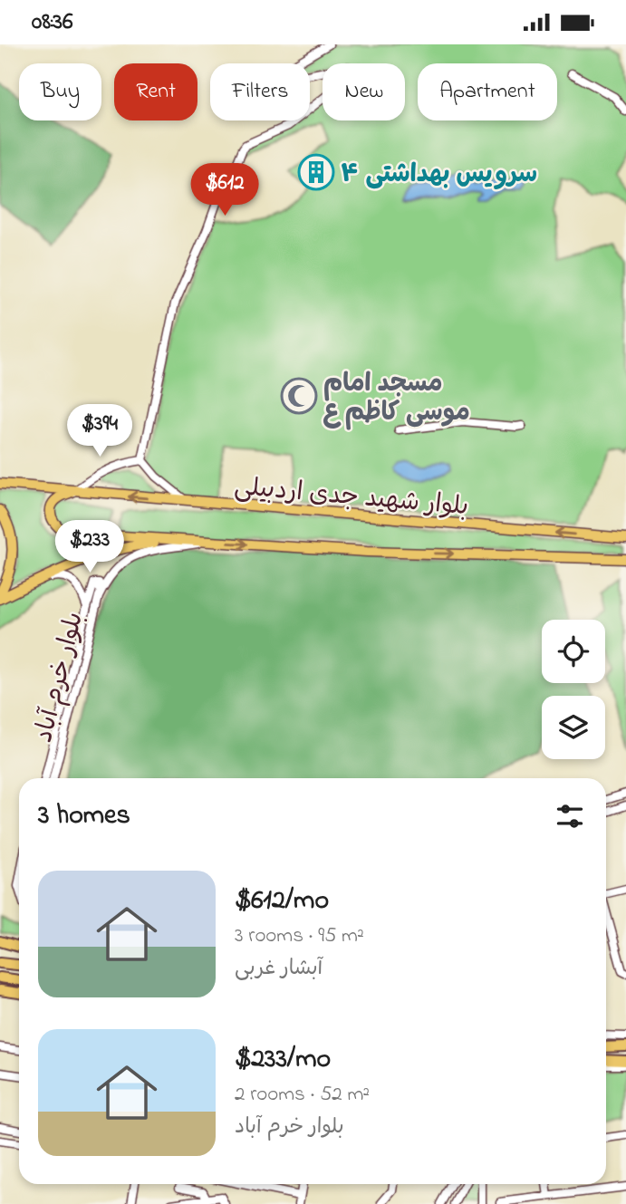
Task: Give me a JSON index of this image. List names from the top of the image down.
{
  "streets": {
    "main road": ["بلوار شهید جدی اردبیلی"],
    "street": ["بلوار خرم آباد"]
  },
  "crossings": [
    ["بلوار شهید جدی اردبیلی", "بلوار خرم آباد"]
  ],
  "places": {
    "building": ["سرویس بهداشتی ۴"],
    "mosque": ["مسجد امام موسی کاظم ع"]
  },
  "page": {
    "status": "08:36",
    "chip": [
      "Buy",
      "Rent",
      "Filters",
      "New",
      "Apartment"
    ],
    "price": ["$612", "$394", "$233"],
    "heading": "3 homes",
    "list": [
      {
        "name": "$612/mo",
        "note": "3 rooms · 95 m² · آبشار غربی"
      },
      {
        "name": "$233/mo",
        "note": "2 rooms · 52 m² · بلوار خرم آباد"
      }
    ]
  }
}
